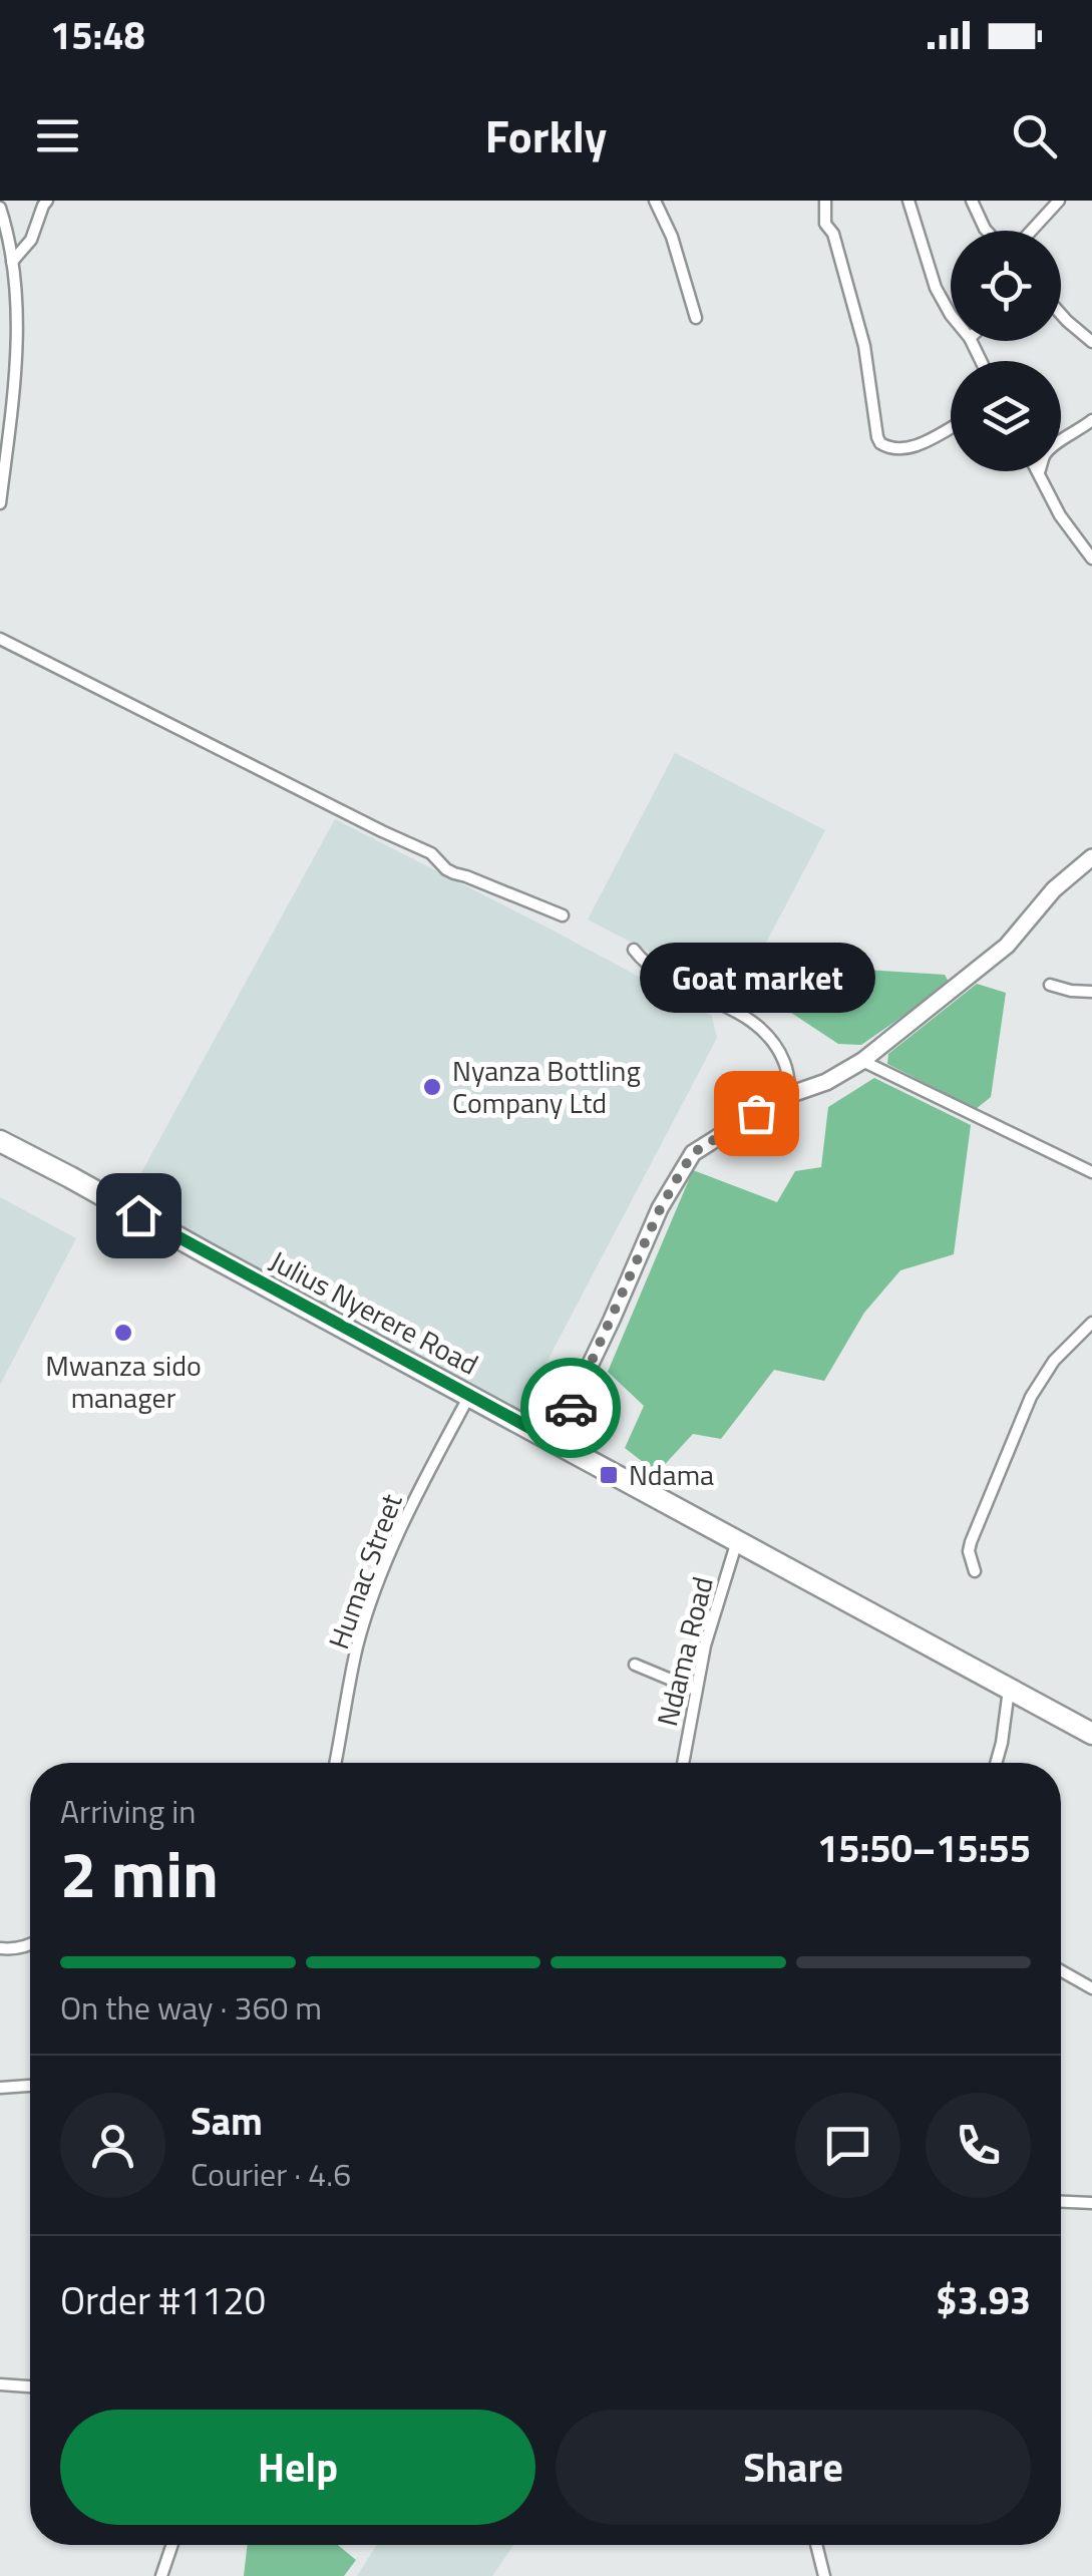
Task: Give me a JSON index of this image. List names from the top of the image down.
{
  "streets": {
    "highway": ["Julius Nyerere Road"],
    "street": ["Humac Street", "Ndama Road"]
  },
  "crossings": [
    ["Julius Nyerere Road", "Humac Street"],
    ["Julius Nyerere Road", "Ndama Road"]
  ],
  "places": {
    "other": ["Nyanza Bottling Company Ltd", "Goat market", "Mwanza sido manager"],
    "transit": ["Ndama"]
  },
  "page": {
    "status": "15:48",
    "header": "Forkly",
    "bubble": "Goat market",
    "heading": ["2 min", "Arriving in", "15:50–15:55"],
    "panel": [
      "Sam",
      "Courier · 4.6",
      "Order #1120",
      "$3.93"
    ],
    "bar": "On the way · 360 m",
    "buttons": ["Help", "Share"]
  }
}
